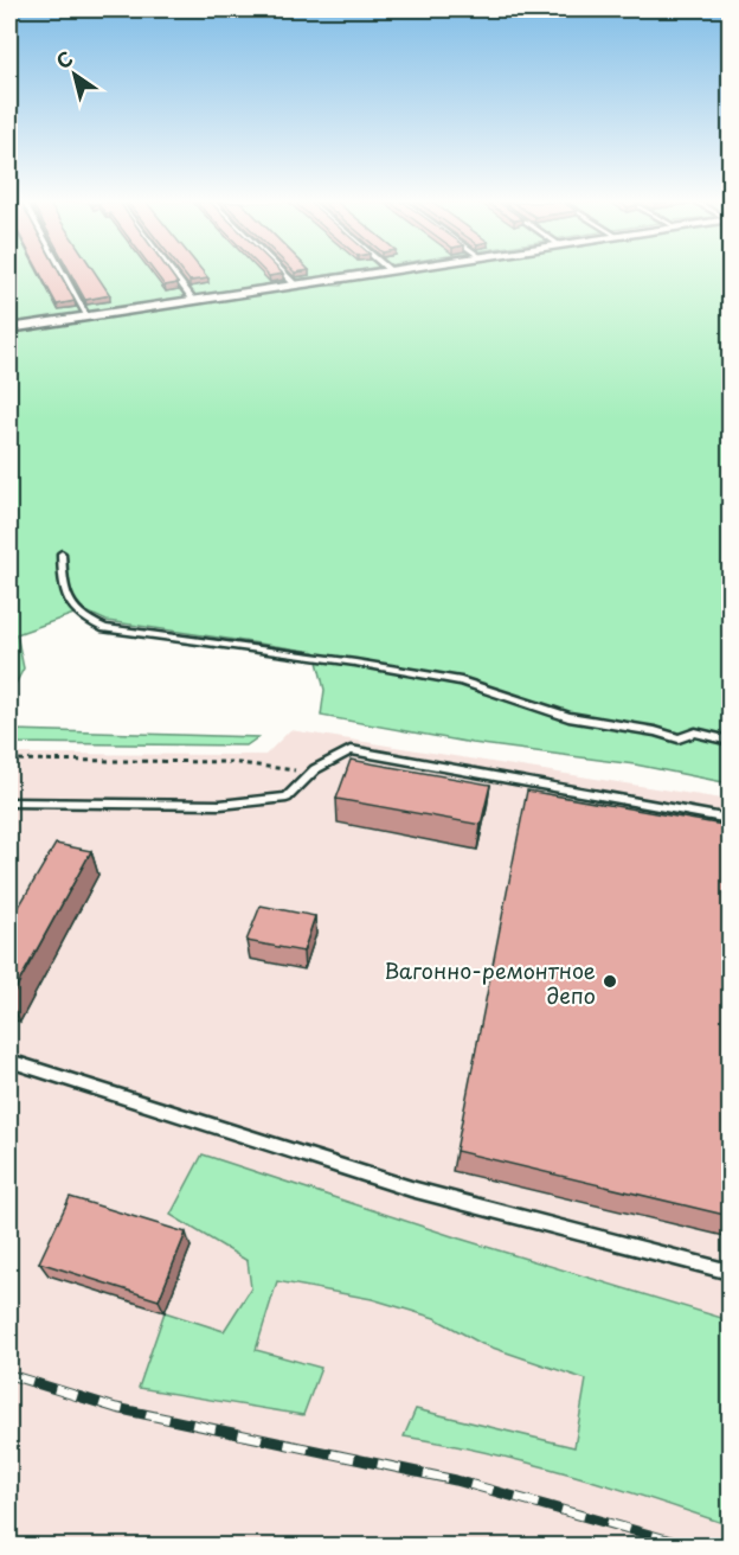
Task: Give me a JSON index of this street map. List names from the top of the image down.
{
  "places": ["Вагонно-ремонтное депо"],
  "north": "top left"
}
